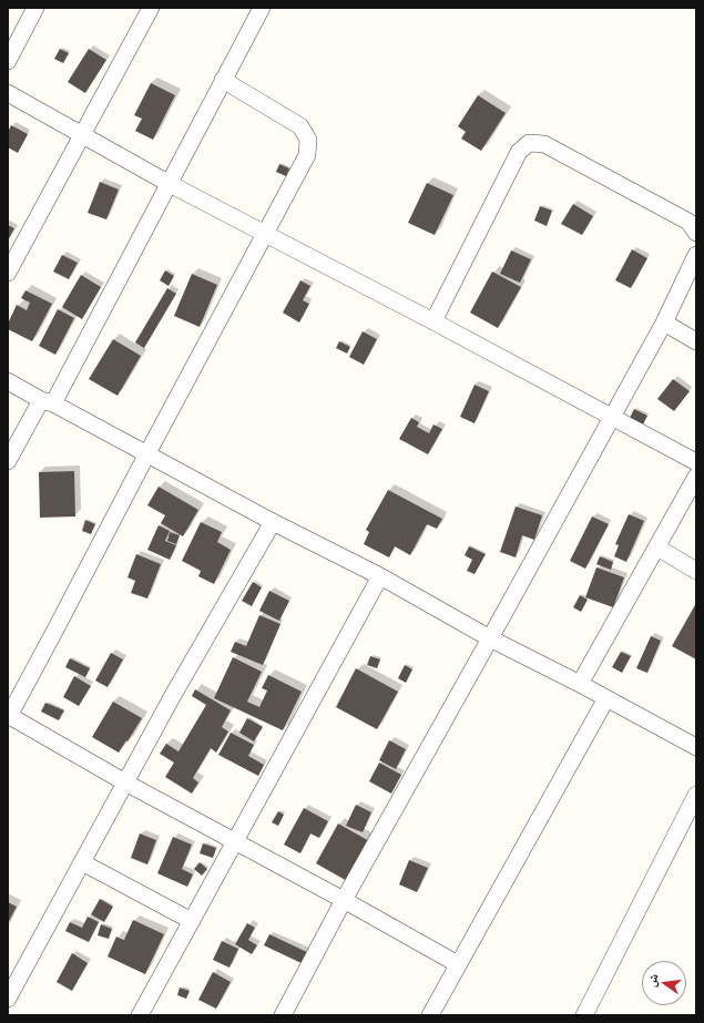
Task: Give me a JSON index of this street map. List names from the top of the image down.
{
  "north": "left"
}
